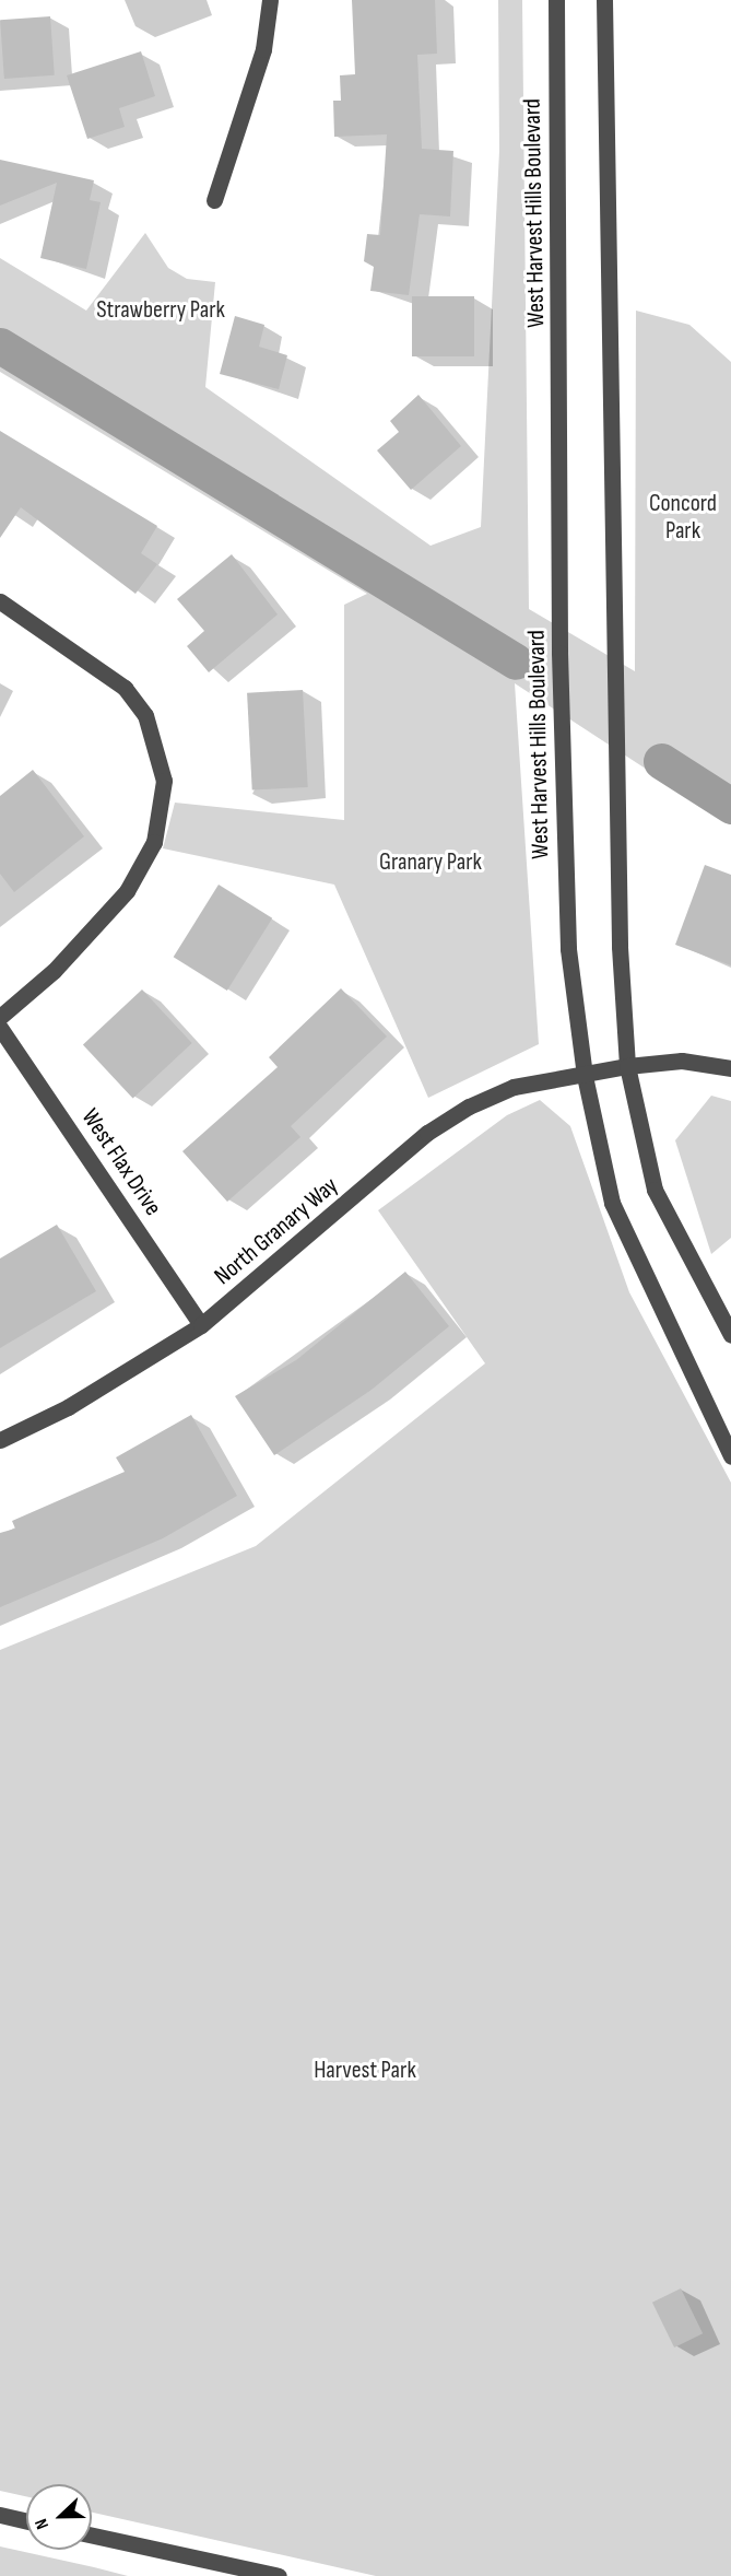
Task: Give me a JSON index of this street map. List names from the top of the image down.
{
  "streets": {
    "street": ["West Harvest Hills Boulevard", "West Flax Drive", "North Granary Way"]
  },
  "crossings": [
    ["West Harvest Hills Boulevard", "North Granary Way"],
    ["West Flax Drive", "North Granary Way"]
  ],
  "parks": [
    "Strawberry Park",
    "Concord Park",
    "Granary Park",
    "Harvest Park"
  ],
  "north": "left"
}
